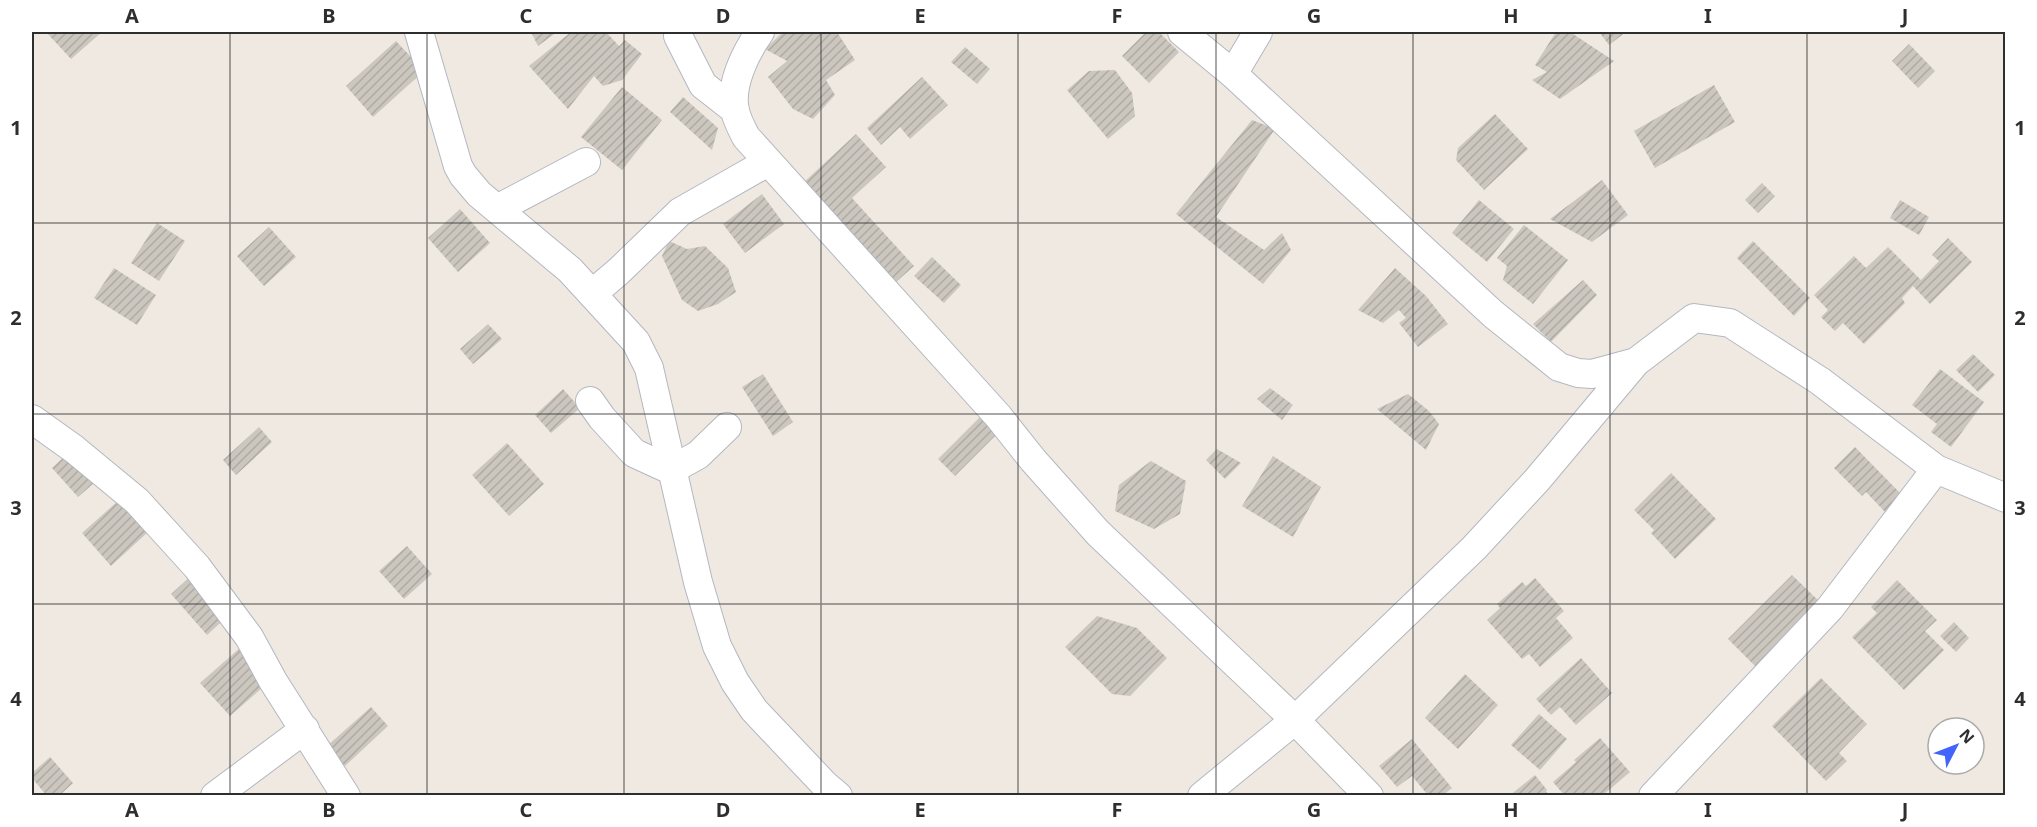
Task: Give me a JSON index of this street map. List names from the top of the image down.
{
  "north": "top right",
  "grid": {
    "columns": [
      "A",
      "B",
      "C",
      "D",
      "E",
      "F",
      "G",
      "H",
      "I",
      "J"
    ],
    "rows": [
      "1",
      "2",
      "3",
      "4"
    ]
  }
}
